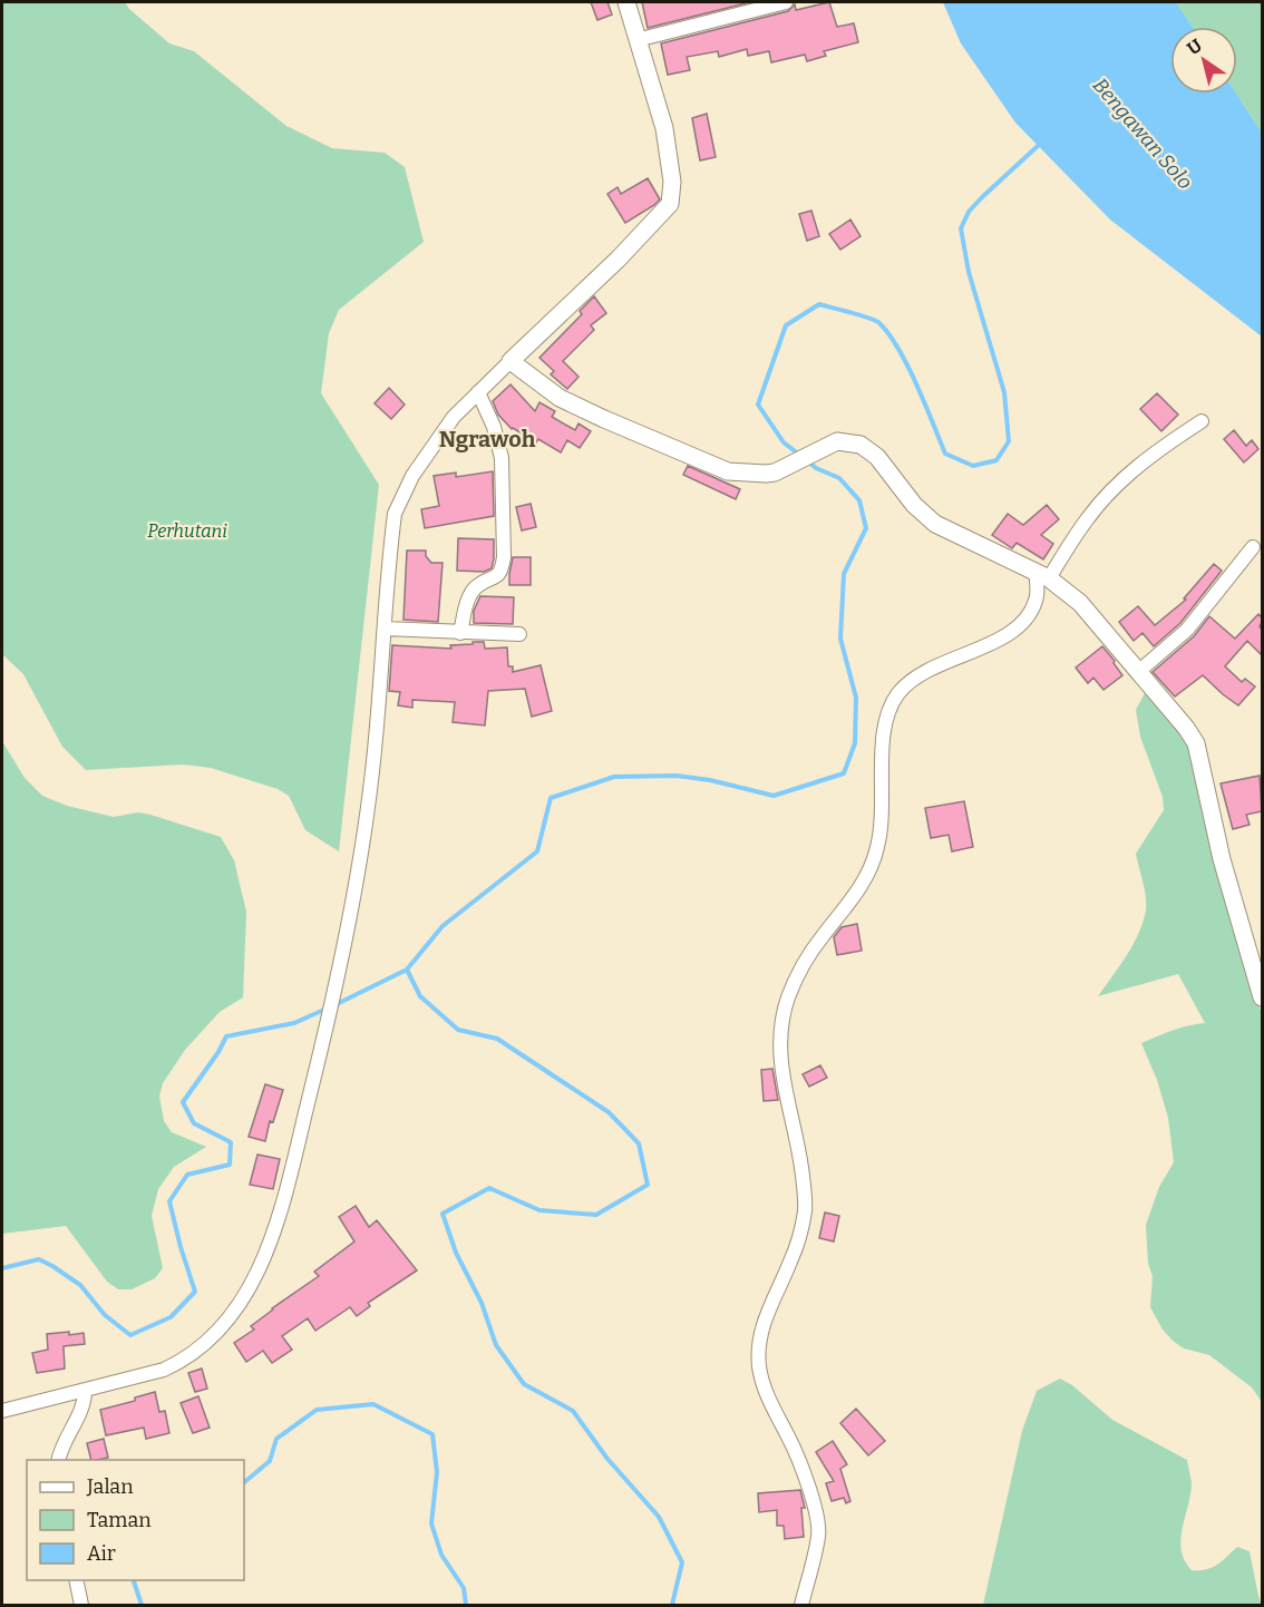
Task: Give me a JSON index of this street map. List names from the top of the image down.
{
  "districts": ["Ngrawoh"],
  "water": ["Bengawan Solo"],
  "parks": ["Perhutani"],
  "legend": ["Jalan", "Taman", "Air"],
  "north": "top left"
}
